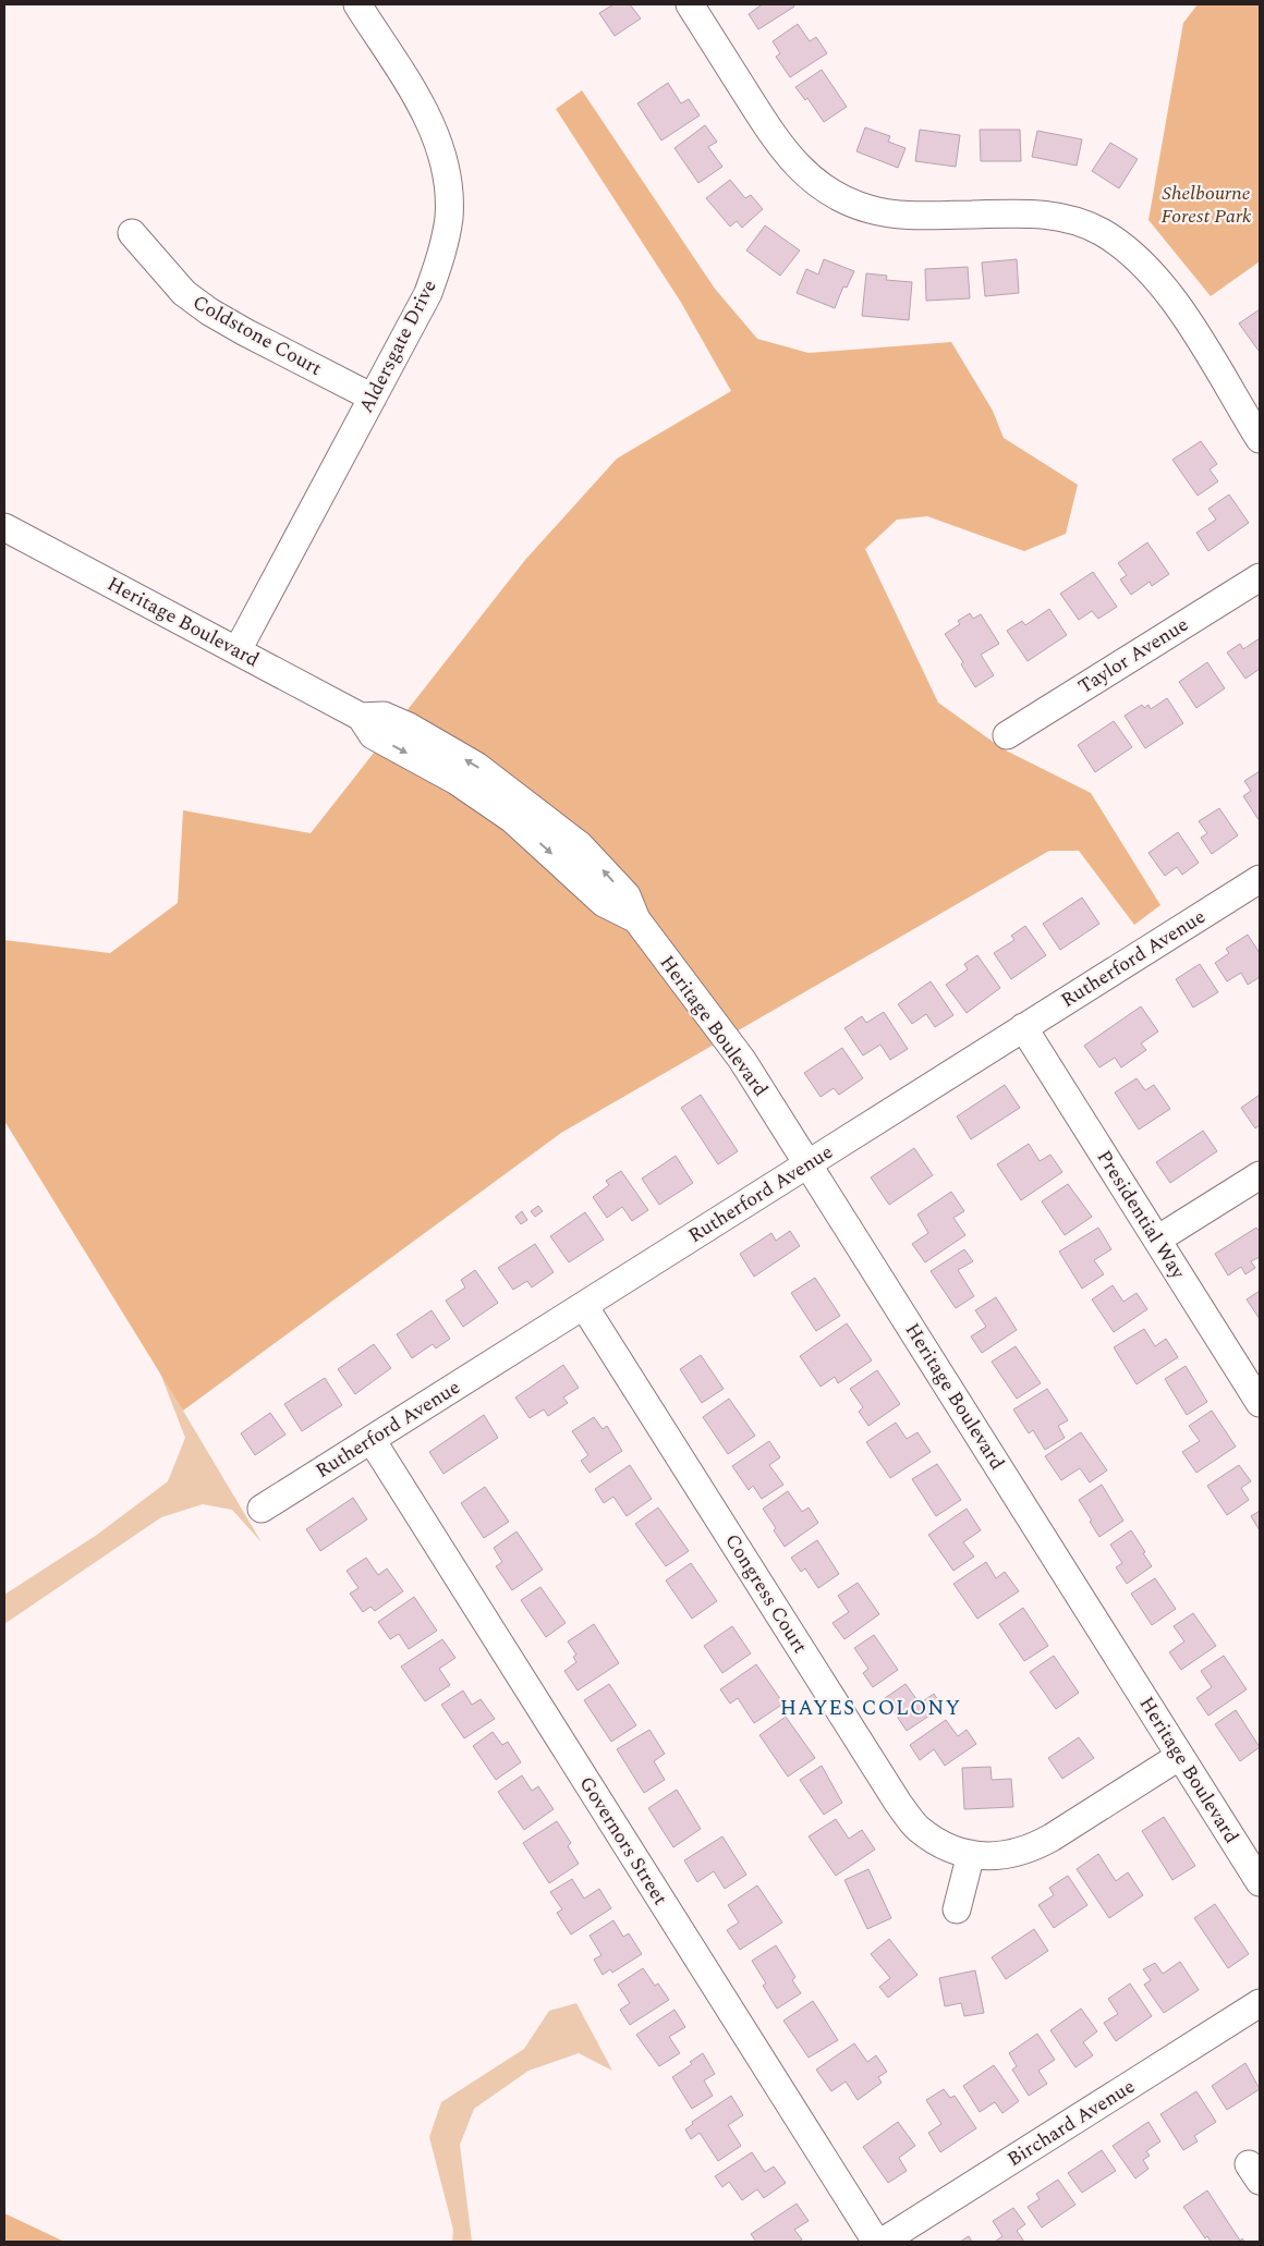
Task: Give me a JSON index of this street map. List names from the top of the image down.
{
  "streets": {
    "street": [
      "Coldstone Court",
      "Aldersgate Drive",
      "Heritage Boulevard",
      "Taylor Avenue",
      "Rutherford Avenue",
      "Presidential Way",
      "Congress Court",
      "Governors Street",
      "Birchard Avenue"
    ]
  },
  "crossings": [
    ["Coldstone Court", "Aldersgate Drive"],
    ["Aldersgate Drive", "Heritage Boulevard"],
    ["Heritage Boulevard", "Rutherford Avenue"],
    ["Heritage Boulevard", "Congress Court"],
    ["Rutherford Avenue", "Presidential Way"],
    ["Rutherford Avenue", "Congress Court"],
    ["Rutherford Avenue", "Governors Street"]
  ],
  "districts": ["HAYES COLONY"],
  "parks": ["Shelbourne Forest Park"]
}
